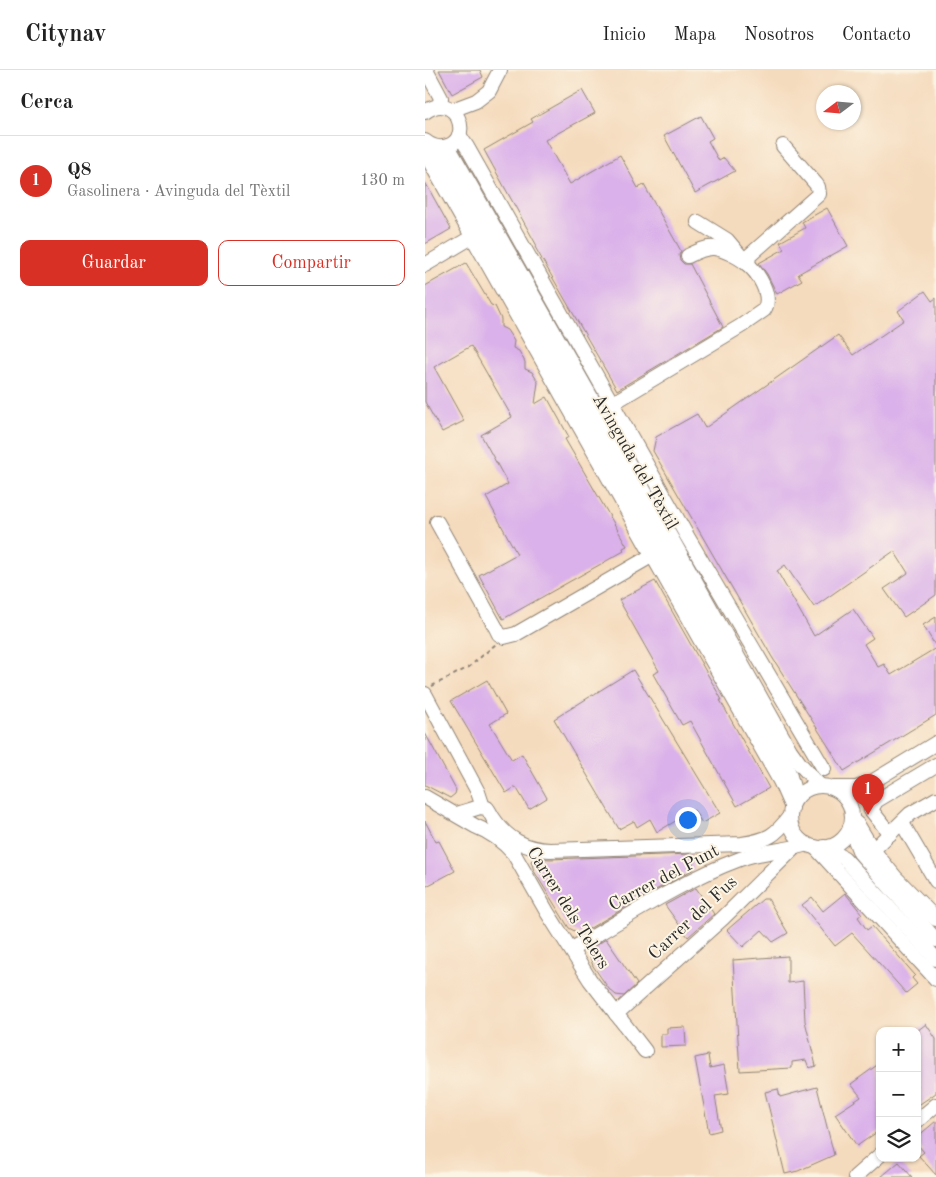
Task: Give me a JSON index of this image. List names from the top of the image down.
{
  "streets": {
    "street": [
      "Avinguda del Tèxtil",
      "Carrer del Punt",
      "Carrer dels Telers",
      "Carrer del Fus"
    ]
  },
  "crossings": [
    ["Avinguda del Tèxtil", "Carrer del Punt"],
    ["Carrer del Punt", "Carrer dels Telers"],
    ["Carrer del Punt", "Carrer del Fus"],
    ["Carrer dels Telers", "Carrer del Fus"]
  ],
  "north": "left",
  "page": {
    "header": "Citynav",
    "nav": [
      "Inicio",
      "Mapa",
      "Nosotros",
      "Contacto"
    ],
    "heading": "Cerca",
    "list": [
      {
        "mark": "1",
        "name": "Q8",
        "note": "Gasolinera · Avinguda del Tèxtil",
        "value": "130 m"
      }
    ],
    "buttons": ["Guardar", "Compartir"],
    "pins": "1",
    "map_buttons": ["+", "−"]
  }
}
